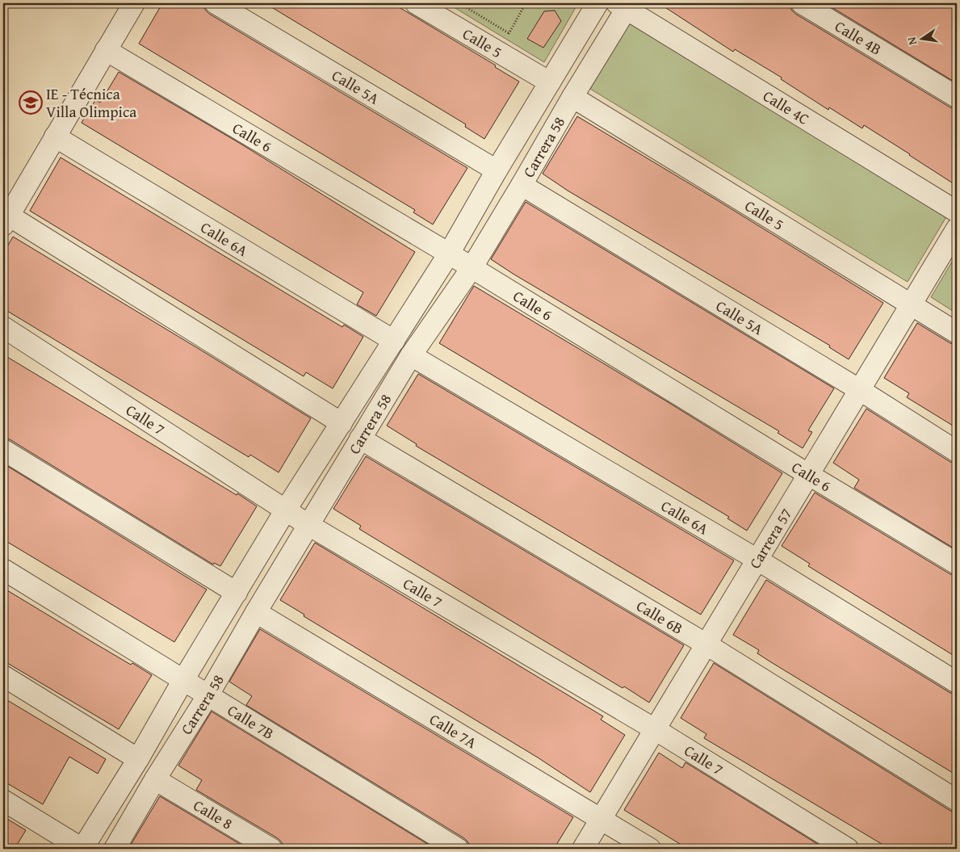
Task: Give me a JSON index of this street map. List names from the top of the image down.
{
  "streets": {
    "street": [
      "Calle 4B",
      "Calle 5",
      "Calle 5A",
      "Calle 4C",
      "Calle 6",
      "Carrera 58",
      "Calle 6A",
      "Calle 7",
      "Carrera 57",
      "Calle 6B",
      "Calle 7B",
      "Calle 7A",
      "Calle 8"
    ]
  },
  "crossings": [
    ["Calle 5", "Carrera 58"],
    ["Calle 5", "Carrera 57"],
    ["Calle 5A", "Carrera 58"],
    ["Calle 5A", "Carrera 57"],
    ["Calle 4C", "Carrera 58"],
    ["Calle 6", "Carrera 58"],
    ["Calle 6", "Carrera 57"],
    ["Carrera 58", "Calle 6A"],
    ["Carrera 58", "Calle 7"],
    ["Carrera 58", "Calle 6B"],
    ["Carrera 58", "Calle 7B"],
    ["Carrera 58", "Calle 7A"],
    ["Carrera 58", "Calle 8"],
    ["Calle 6A", "Carrera 57"],
    ["Calle 7", "Carrera 57"],
    ["Carrera 57", "Calle 6B"],
    ["Carrera 57", "Calle 7A"]
  ],
  "places": {
    "school or university": ["IE - Técnica Villa Olimpica"]
  },
  "north": "left"
}
